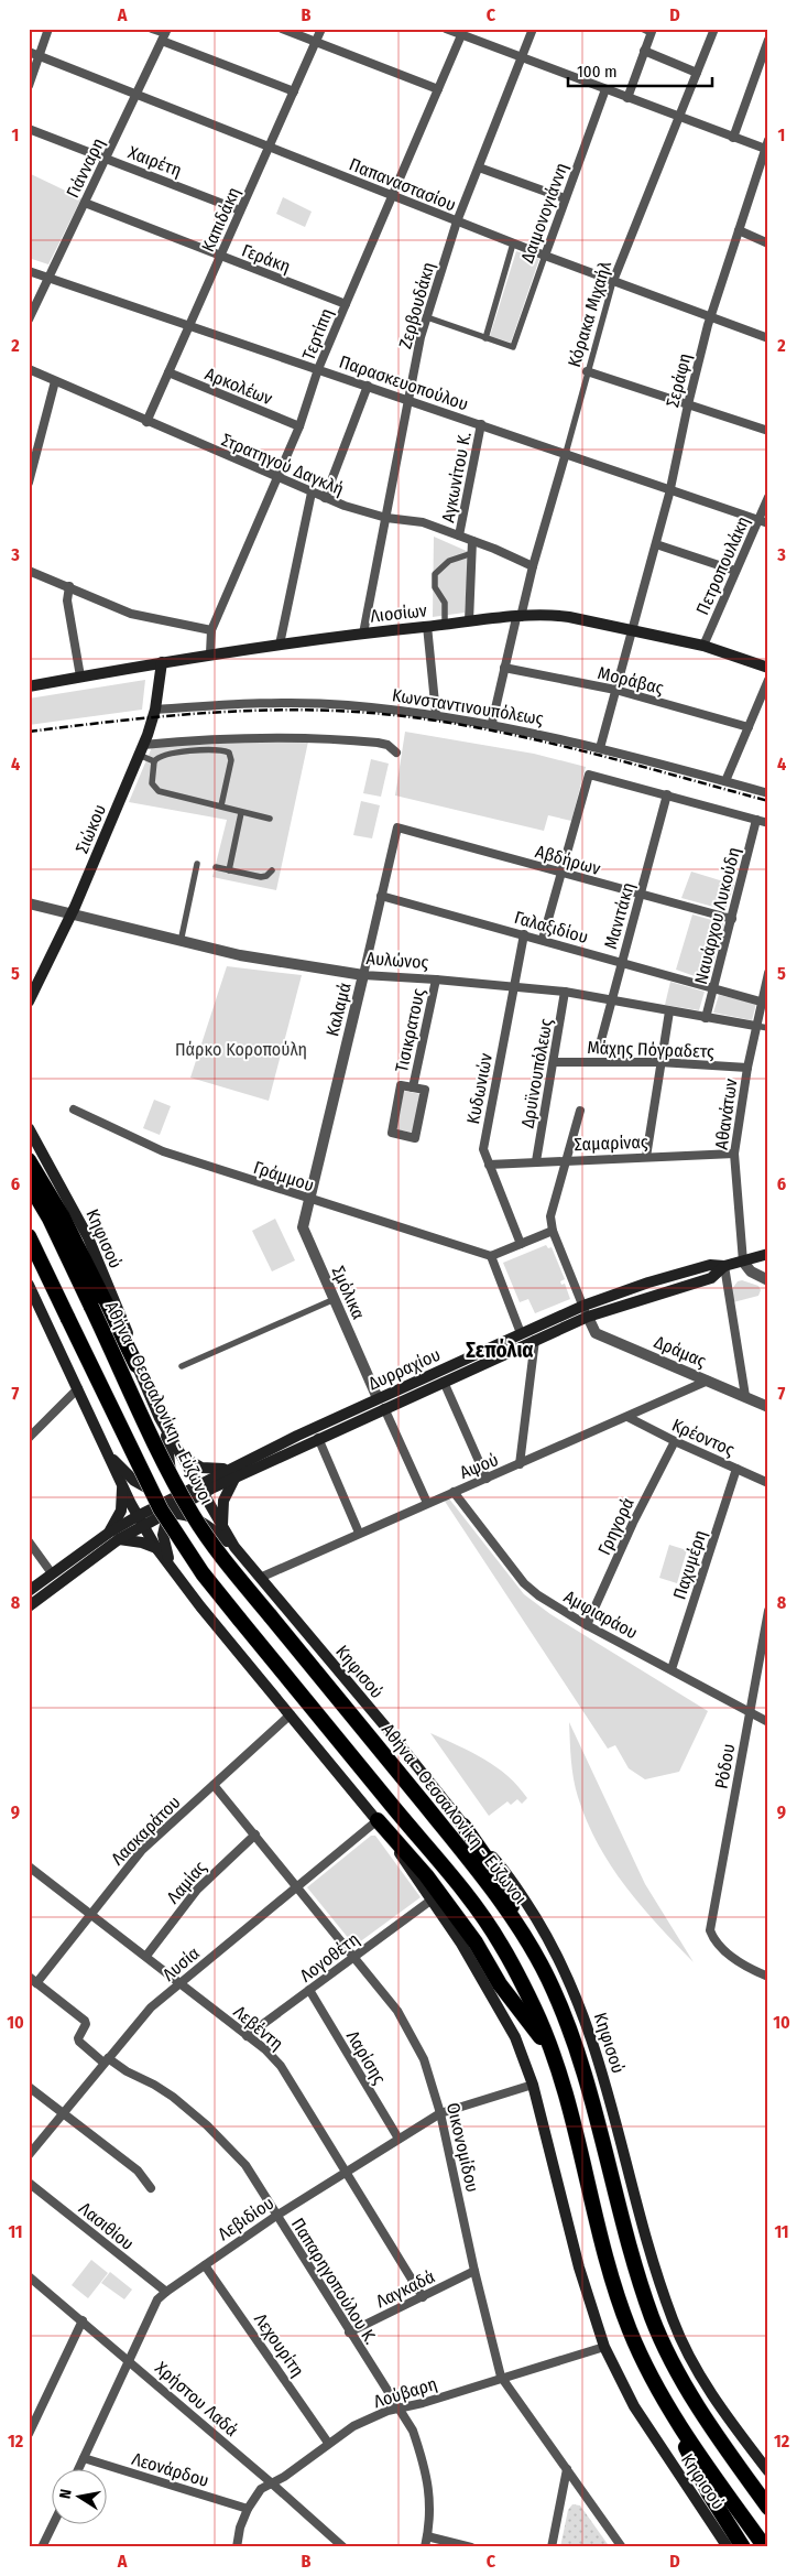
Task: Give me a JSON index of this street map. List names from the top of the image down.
{
  "streets": {
    "highway": ["Αθήνα - Θεσσαλονίκη - Εύζωνοι"],
    "main road": [
      "Λιοσίων",
      "Σιώκου",
      "Κηφισού",
      "Δυρραχίου"
    ],
    "street": [
      "Χαιρέτη",
      "Γιάνναρη",
      "Παπαναστασίου",
      "Δαιμονογιάννη",
      "Καπιδάκη",
      "Γεράκη",
      "Ζερβουδάκη",
      "Κόρακα Μιχαήλ",
      "Τερτίπη",
      "Σεράφη",
      "Παρασκευοπούλου",
      "Αρκολέων",
      "Στρατηγού Δαγκλή",
      "Αγκωνίτου Κ.",
      "Πετροπουλάκη",
      "Μοράβας",
      "Κωνσταντινουπόλεως",
      "Αβδήρων",
      "Μανιτάκη",
      "Ναυάρχου Λυκούδη",
      "Γαλαξιδίου",
      "Αυλώνος",
      "Καλαμά",
      "Τισικρατους",
      "Μάχης Πόγραδετς",
      "Δρυϊνουπόλεως",
      "Κυδωνιών",
      "Αθανάτων",
      "Σαμαρίνας",
      "Γράμμου",
      "Σμόλικα",
      "Δράμας",
      "Κρέοντος",
      "Αψού",
      "Γρηγορά",
      "Παχυμέρη",
      "Αμφιαράου",
      "Ρόδου",
      "Λασκαράτου",
      "Λαμίας",
      "Λογοθέτη",
      "Λυσία",
      "Λεβέντη",
      "Λαρίσης",
      "Οικονομίδου",
      "Λεβιδίου",
      "Λασιθίου",
      "Παπαρηγοπούλου Κ.",
      "Λαγκαδά",
      "Λεχουρίτη",
      "Λούβαρη",
      "Χρήστου Λαδά",
      "Λεονάρδου"
    ]
  },
  "crossings": [
    ["Χαιρέτη", "Γιάνναρη"],
    ["Χαιρέτη", "Καπιδάκη"],
    ["Γιάνναρη", "Παπαναστασίου"],
    ["Γιάνναρη", "Γεράκη"],
    ["Γιάνναρη", "Παρασκευοπούλου"],
    ["Παπαναστασίου", "Δαιμονογιάννη"],
    ["Παπαναστασίου", "Καπιδάκη"],
    ["Παπαναστασίου", "Ζερβουδάκη"],
    ["Παπαναστασίου", "Κόρακα Μιχαήλ"],
    ["Παπαναστασίου", "Τερτίπη"],
    ["Παπαναστασίου", "Σεράφη"],
    ["Καπιδάκη", "Γεράκη"],
    ["Καπιδάκη", "Παρασκευοπούλου"],
    ["Καπιδάκη", "Αρκολέων"],
    ["Καπιδάκη", "Στρατηγού Δαγκλή"],
    ["Γεράκη", "Τερτίπη"],
    ["Ζερβουδάκη", "Παρασκευοπούλου"],
    ["Ζερβουδάκη", "Στρατηγού Δαγκλή"],
    ["Ζερβουδάκη", "Λιοσίων"],
    ["Κόρακα Μιχαήλ", "Παρασκευοπούλου"],
    ["Κόρακα Μιχαήλ", "Στρατηγού Δαγκλή"],
    ["Κόρακα Μιχαήλ", "Λιοσίων"],
    ["Κόρακα Μιχαήλ", "Μοράβας"],
    ["Κόρακα Μιχαήλ", "Κωνσταντινουπόλεως"],
    ["Τερτίπη", "Παρασκευοπούλου"],
    ["Τερτίπη", "Αρκολέων"],
    ["Τερτίπη", "Στρατηγού Δαγκλή"],
    ["Τερτίπη", "Λιοσίων"],
    ["Σεράφη", "Παρασκευοπούλου"],
    ["Σεράφη", "Λιοσίων"],
    ["Σεράφη", "Μοράβας"],
    ["Σεράφη", "Κωνσταντινουπόλεως"],
    ["Παρασκευοπούλου", "Αγκωνίτου Κ."],
    ["Παρασκευοπούλου", "Πετροπουλάκη"],
    ["Στρατηγού Δαγκλή", "Αγκωνίτου Κ."],
    ["Αγκωνίτου Κ.", "Λιοσίων"],
    ["Πετροπουλάκη", "Λιοσίων"],
    ["Λιοσίων", "Σιώκου"],
    ["Κωνσταντινουπόλεως", "Σιώκου"],
    ["Σιώκου", "Αυλώνος"],
    ["Αβδήρων", "Μανιτάκη"],
    ["Αβδήρων", "Ναυάρχου Λυκούδη"],
    ["Αβδήρων", "Καλαμά"],
    ["Μανιτάκη", "Γαλαξιδίου"],
    ["Μανιτάκη", "Αυλώνος"],
    ["Ναυάρχου Λυκούδη", "Γαλαξιδίου"],
    ["Ναυάρχου Λυκούδη", "Αυλώνος"],
    ["Γαλαξιδίου", "Καλαμά"],
    ["Γαλαξιδίου", "Κυδωνιών"],
    ["Αυλώνος", "Καλαμά"],
    ["Αυλώνος", "Τισικρατους"],
    ["Αυλώνος", "Δρυϊνουπόλεως"],
    ["Αυλώνος", "Κυδωνιών"],
    ["Αυλώνος", "Αθανάτων"],
    ["Καλαμά", "Γράμμου"],
    ["Καλαμά", "Σμόλικα"],
    ["Μάχης Πόγραδετς", "Δρυϊνουπόλεως"],
    ["Μάχης Πόγραδετς", "Αθανάτων"],
    ["Δρυϊνουπόλεως", "Σαμαρίνας"],
    ["Κυδωνιών", "Σαμαρίνας"],
    ["Αθανάτων", "Σαμαρίνας"],
    ["Αθανάτων", "Δυρραχίου"],
    ["Γράμμου", "Σμόλικα"],
    ["Κηφισού", "Δυρραχίου"],
    ["Κηφισού", "Αψού"],
    ["Κηφισού", "Λασκαράτου"],
    ["Κηφισού", "Λογοθέτη"],
    ["Κηφισού", "Λυσία"],
    ["Κηφισού", "Λεβιδίου"],
    ["Κηφισού", "Λούβαρη"],
    ["Σμόλικα", "Δυρραχίου"],
    ["Δράμας", "Δυρραχίου"],
    ["Δράμας", "Αψού"],
    ["Κρέοντος", "Αψού"],
    ["Κρέοντος", "Γρηγορά"],
    ["Κρέοντος", "Παχυμέρη"],
    ["Αψού", "Αμφιαράου"],
    ["Γρηγορά", "Αμφιαράου"],
    ["Παχυμέρη", "Αμφιαράου"],
    ["Αμφιαράου", "Ρόδου"],
    ["Λασκαράτου", "Λεβέντη"],
    ["Λασκαράτου", "Οικονομίδου"],
    ["Λασκαράτου", "Παπαρηγοπούλου Κ."],
    ["Λαμίας", "Λεβέντη"],
    ["Λαμίας", "Οικονομίδου"],
    ["Λογοθέτη", "Λεβέντη"],
    ["Λογοθέτη", "Λαρίσης"],
    ["Λογοθέτη", "Οικονομίδου"],
    ["Λυσία", "Λεβέντη"],
    ["Λυσία", "Οικονομίδου"],
    ["Λυσία", "Παπαρηγοπούλου Κ."],
    ["Λεβέντη", "Λεβιδίου"],
    ["Λεβέντη", "Λαγκαδά"],
    ["Λαρίσης", "Λεβιδίου"],
    ["Οικονομίδου", "Λεβιδίου"],
    ["Οικονομίδου", "Λαγκαδά"],
    ["Οικονομίδου", "Λούβαρη"],
    ["Λεβιδίου", "Λασιθίου"],
    ["Λεβιδίου", "Παπαρηγοπούλου Κ."],
    ["Λεβιδίου", "Λεχουρίτη"],
    ["Λεβιδίου", "Χρήστου Λαδά"],
    ["Λεβιδίου", "Λεονάρδου"],
    ["Παπαρηγοπούλου Κ.", "Λαγκαδά"],
    ["Παπαρηγοπούλου Κ.", "Λούβαρη"],
    ["Λεχουρίτη", "Λούβαρη"],
    ["Λούβαρη", "Χρήστου Λαδά"],
    ["Λούβαρη", "Λεονάρδου"]
  ],
  "districts": ["Σεπόλια"],
  "parks": ["Πάρκο Κοροπούλη"],
  "scale_bar": "100 m",
  "north": "left",
  "grid": {
    "columns": [
      "A",
      "B",
      "C",
      "D"
    ],
    "rows": [
      "1",
      "2",
      "3",
      "4",
      "5",
      "6",
      "7",
      "8",
      "9",
      "10",
      "11",
      "12"
    ]
  }
}
